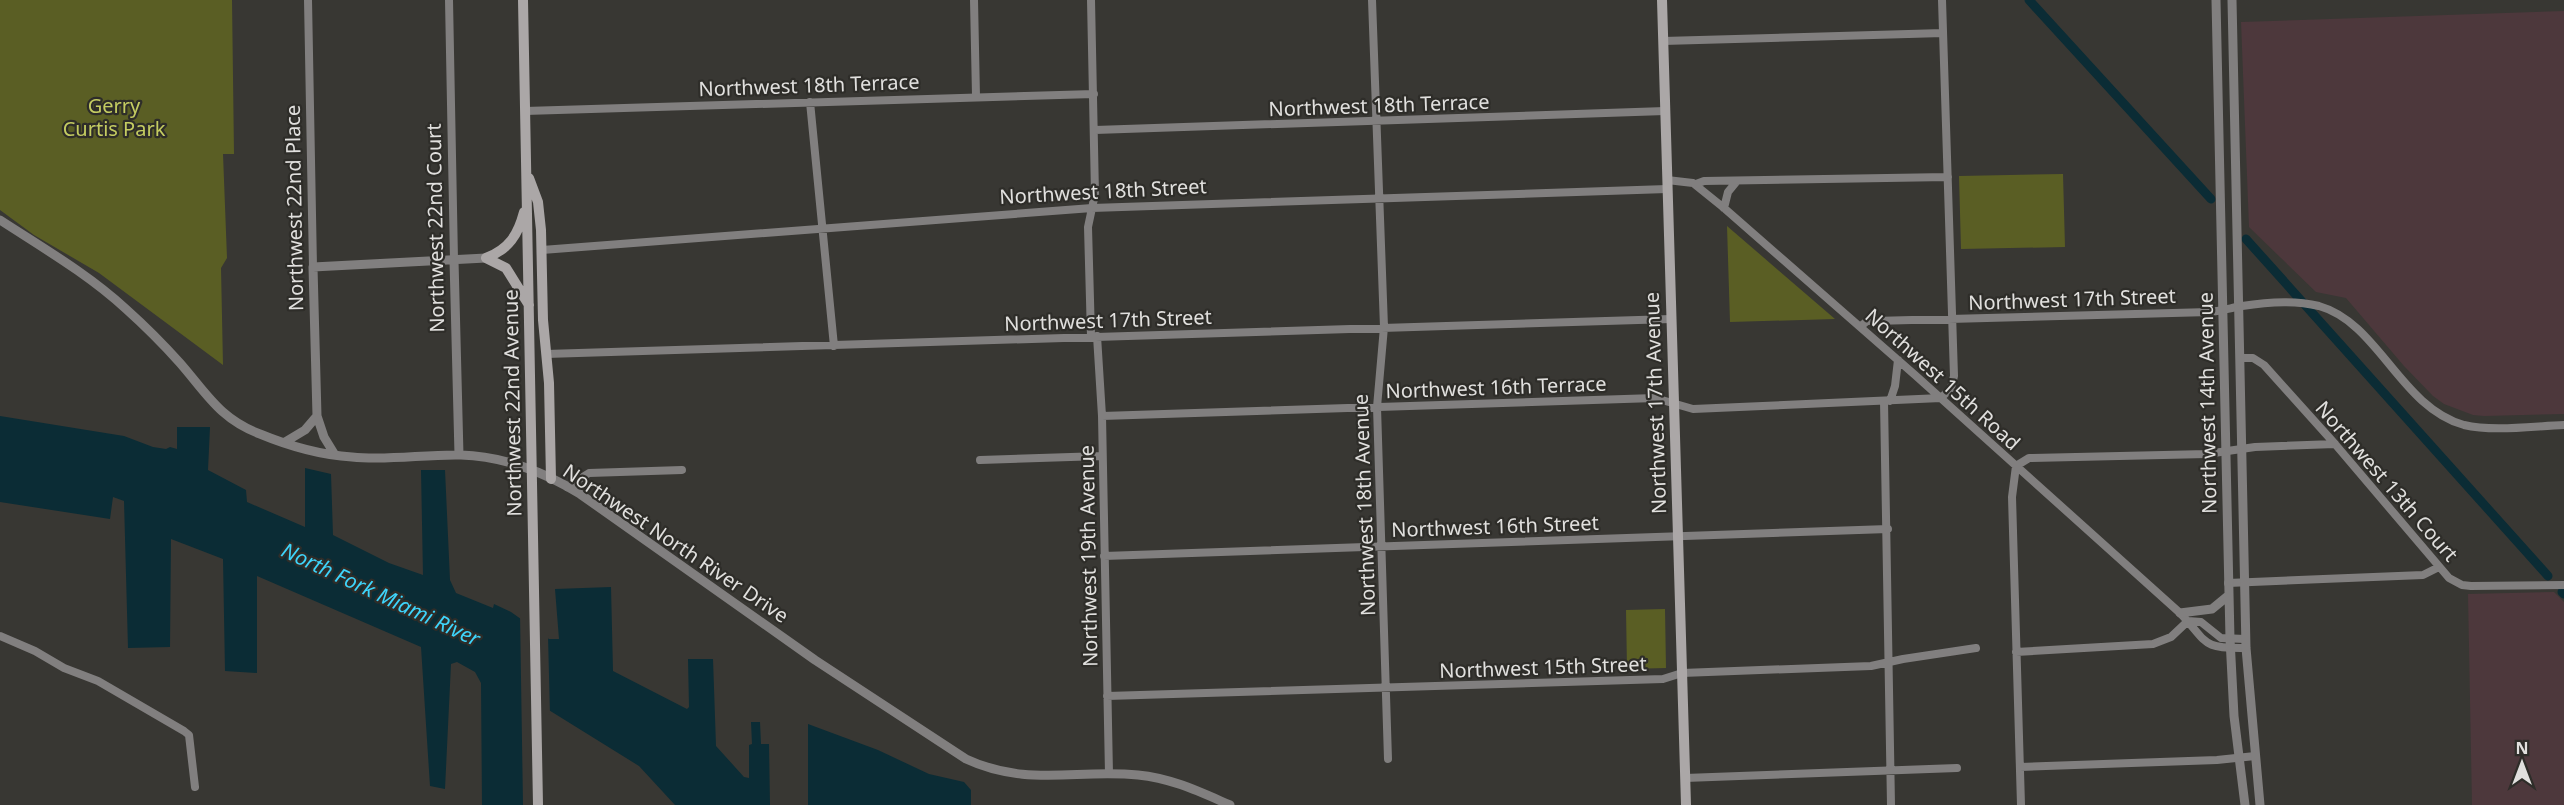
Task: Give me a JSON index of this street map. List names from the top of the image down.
{
  "streets": {
    "main road": ["Northwest 22nd Avenue", "Northwest 17th Avenue"],
    "street": [
      "Northwest 18th Terrace",
      "Northwest 18th Street",
      "Northwest 22nd Place",
      "Northwest 22nd Court",
      "Northwest 17th Street",
      "Northwest 15th Road",
      "Northwest 16th Terrace",
      "Northwest 14th Avenue",
      "Northwest 13th Court",
      "Northwest 18th Avenue",
      "Northwest 16th Street",
      "Northwest North River Drive",
      "Northwest 19th Avenue",
      "Northwest 15th Street"
    ]
  },
  "crossings": [
    ["Northwest 18th Terrace", "Northwest 22nd Avenue"],
    ["Northwest 18th Terrace", "Northwest 17th Avenue"],
    ["Northwest 18th Terrace", "Northwest 18th Avenue"],
    ["Northwest 18th Terrace", "Northwest 19th Avenue"],
    ["Northwest 18th Street", "Northwest 17th Avenue"],
    ["Northwest 18th Street", "Northwest 18th Avenue"],
    ["Northwest 18th Street", "Northwest 19th Avenue"],
    ["Northwest 22nd Place", "Northwest North River Drive"],
    ["Northwest 22nd Court", "Northwest North River Drive"],
    ["Northwest 17th Street", "Northwest 15th Road"],
    ["Northwest 17th Street", "Northwest 17th Avenue"],
    ["Northwest 17th Street", "Northwest 14th Avenue"],
    ["Northwest 17th Street", "Northwest 18th Avenue"],
    ["Northwest 17th Street", "Northwest 19th Avenue"],
    ["Northwest 15th Road", "Northwest 16th Terrace"],
    ["Northwest 15th Road", "Northwest 14th Avenue"],
    ["Northwest 16th Terrace", "Northwest 17th Avenue"],
    ["Northwest 16th Terrace", "Northwest 18th Avenue"],
    ["Northwest 16th Terrace", "Northwest 19th Avenue"],
    ["Northwest 17th Avenue", "Northwest 16th Street"],
    ["Northwest 17th Avenue", "Northwest 15th Street"],
    ["Northwest 14th Avenue", "Northwest 13th Court"],
    ["Northwest 18th Avenue", "Northwest 16th Street"],
    ["Northwest 18th Avenue", "Northwest 15th Street"],
    ["Northwest 16th Street", "Northwest 19th Avenue"],
    ["Northwest North River Drive", "Northwest 19th Avenue"],
    ["Northwest 19th Avenue", "Northwest 15th Street"]
  ],
  "water": ["North Fork Miami River"],
  "parks": ["Gerry Curtis Park"],
  "north": "top"
}
